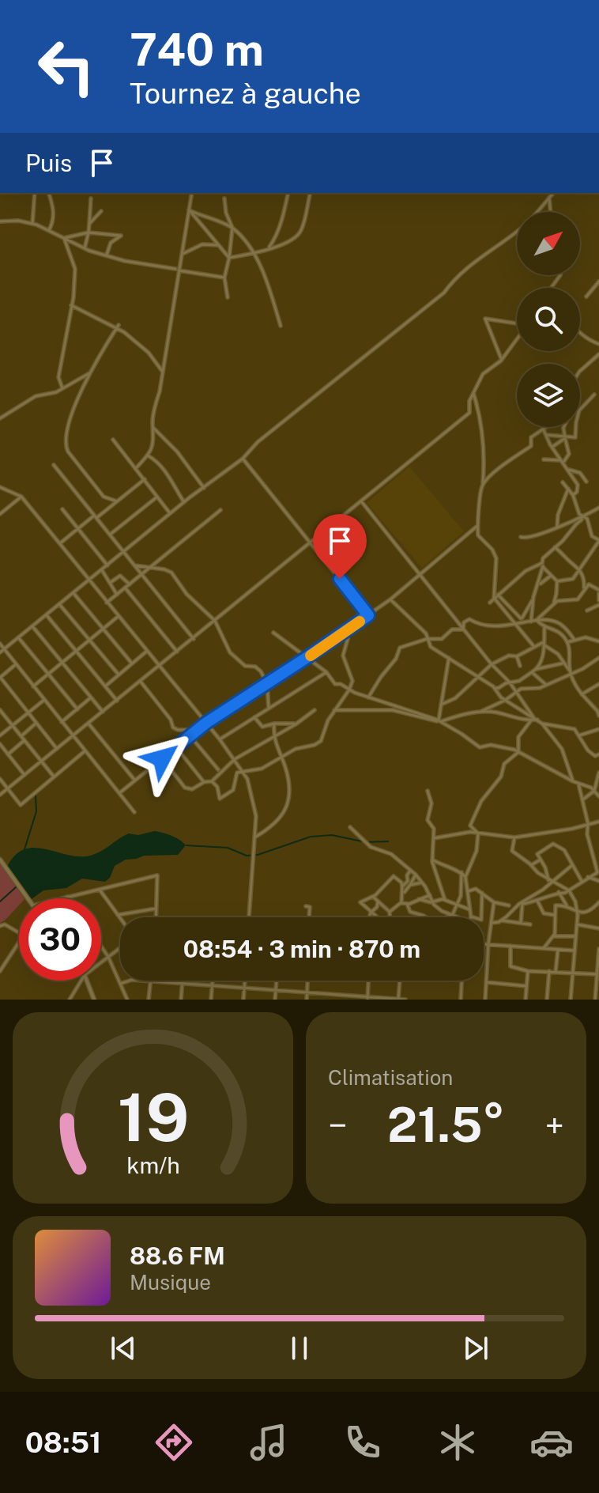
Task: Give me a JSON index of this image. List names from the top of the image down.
{
  "north": "top right",
  "page": {
    "turn": ["740 m", "Tournez à gauche"],
    "then": "Puis",
    "limit": "30",
    "trip": "08:54 · 3 min · 870 m",
    "tile": "Climatisation",
    "heat": ["−", "21.5°", "+"],
    "song": ["88.6 FM", "Musique"],
    "tabs": "08:51",
    "gauge": ["19", "km/h"]
  }
}
